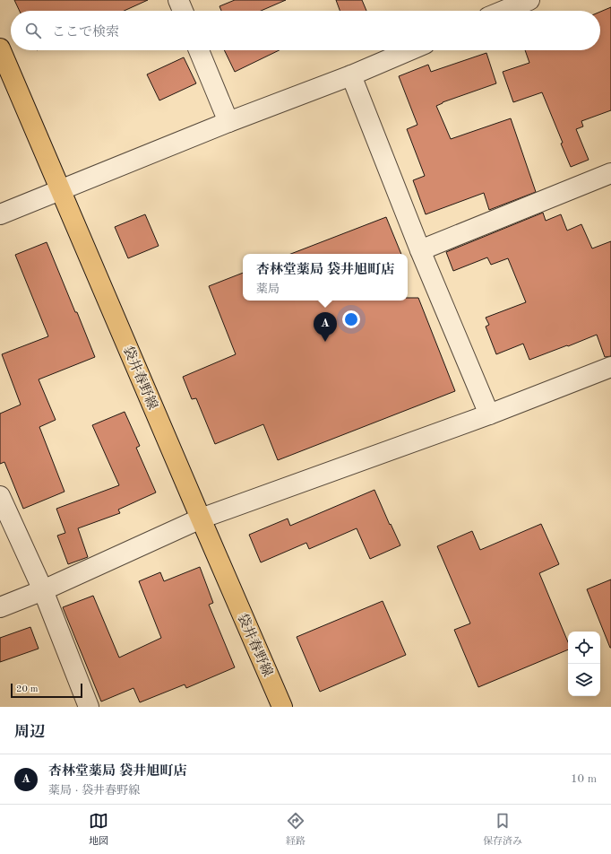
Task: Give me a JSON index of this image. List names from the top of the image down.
{
  "streets": {
    "main road": ["袋井春野線"]
  },
  "scale_bar": "20 m",
  "page": {
    "search": "ここで検索",
    "popup": ["杏林堂薬局 袋井旭町店", "薬局"],
    "pins": "A",
    "scale": "20 m",
    "heading": "周辺",
    "list": [
      {
        "mark": "A",
        "name": "杏林堂薬局 袋井旭町店",
        "note": "薬局 · 袋井春野線",
        "value": "10 m"
      }
    ],
    "nav": ["地図", "経路", "保存済み"]
  }
}
